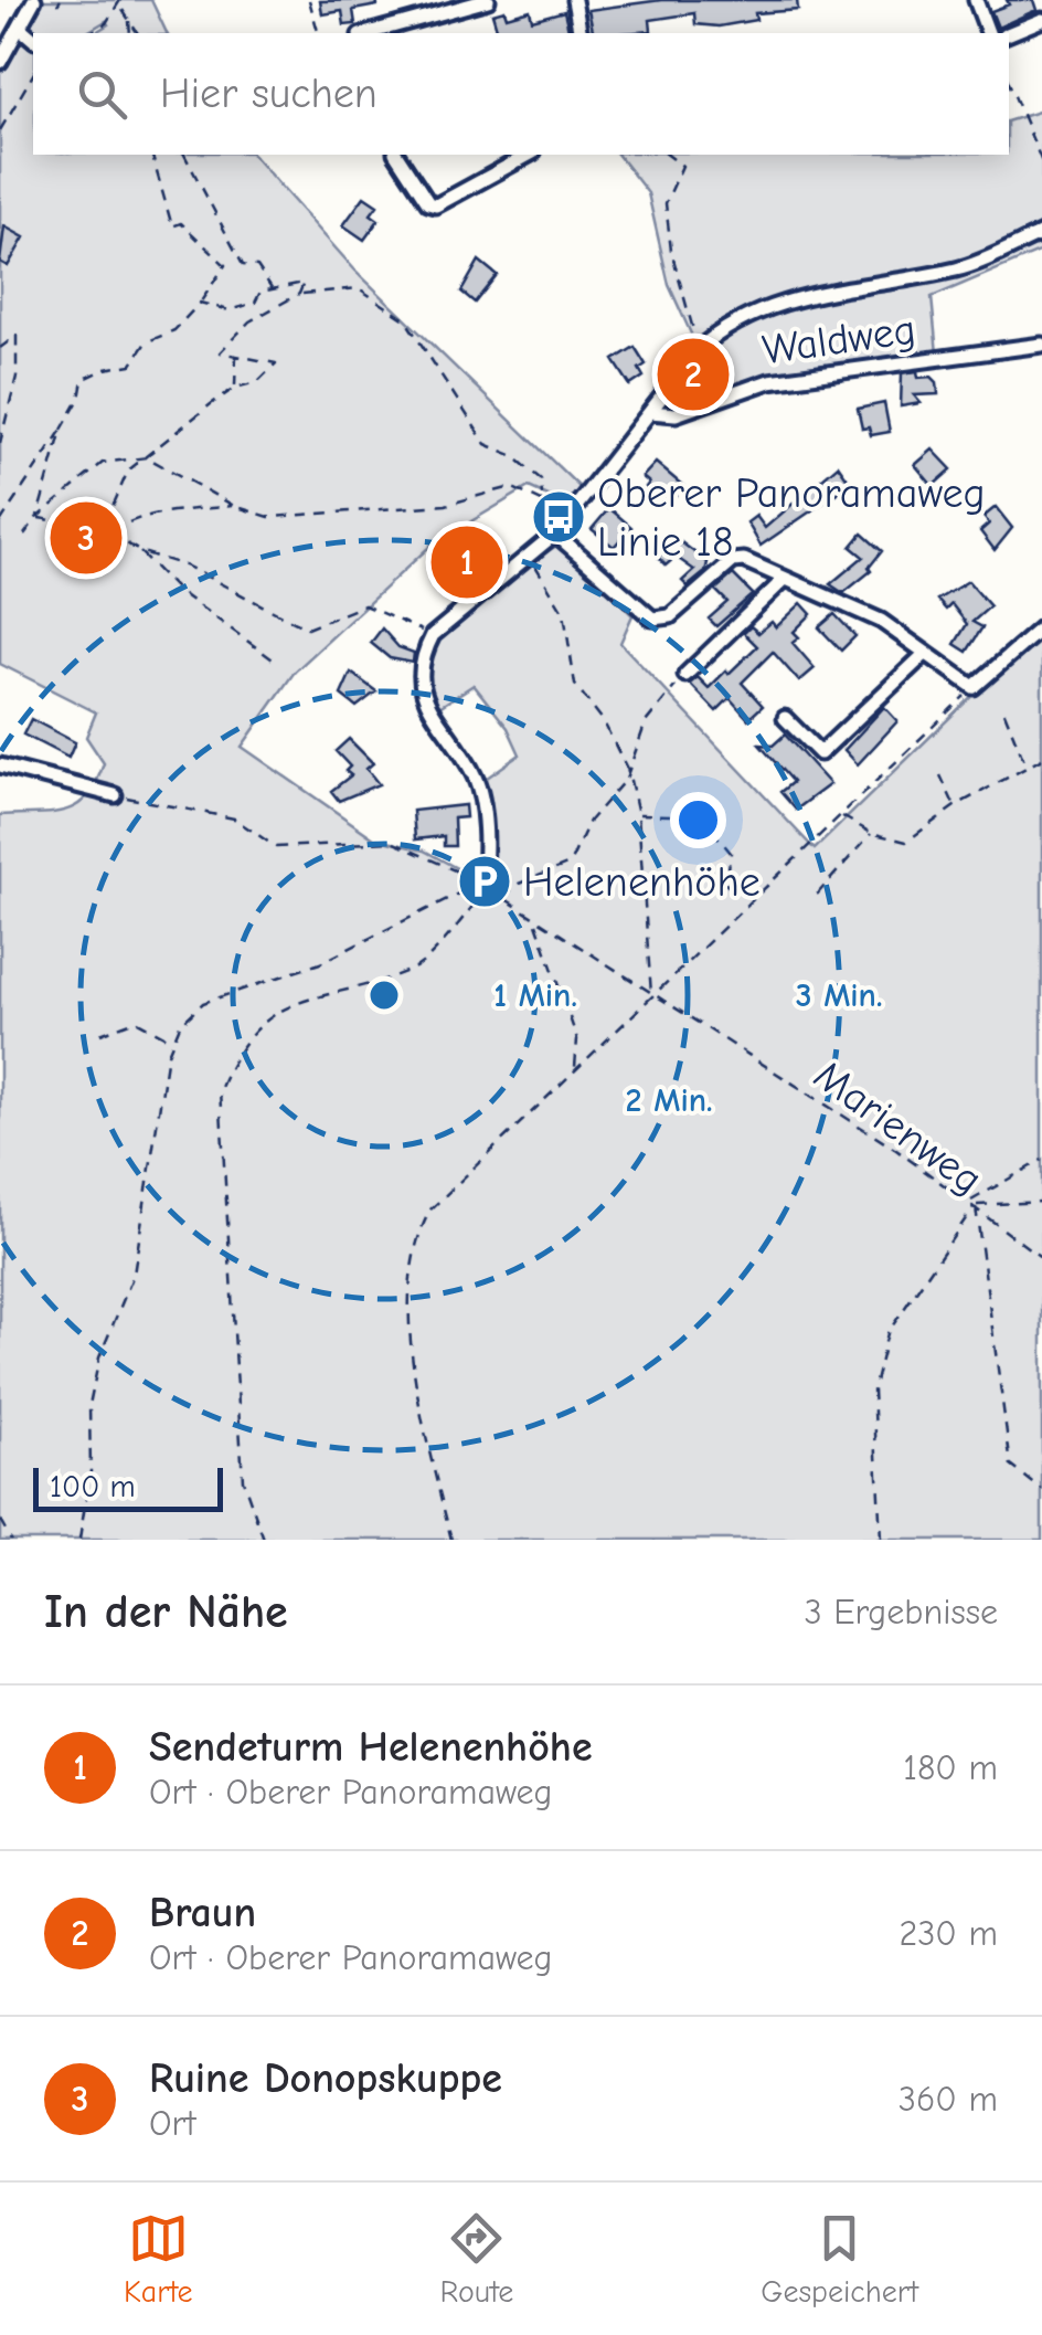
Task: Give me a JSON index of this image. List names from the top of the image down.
{
  "streets": {
    "street": ["Waldweg"],
    "path": ["Marienweg"]
  },
  "places": {
    "bus stop": ["Oberer Panoramaweg Linie 18"],
    "parking": ["Helenenhöhe"]
  },
  "scale_bar": "100 m",
  "page": {
    "search": "Hier suchen",
    "pins": ["2", "3", "1"],
    "scale": "100 m",
    "heading": ["In der Nähe", "3 Ergebnisse"],
    "list": [
      {
        "mark": "1",
        "name": "Sendeturm Helenenhöhe",
        "note": "Ort · Oberer Panoramaweg",
        "value": "180 m"
      },
      {
        "mark": "2",
        "name": "Braun",
        "note": "Ort · Oberer Panoramaweg",
        "value": "230 m"
      },
      {
        "mark": "3",
        "name": "Ruine Donopskuppe",
        "note": "Ort",
        "value": "360 m"
      }
    ],
    "nav": ["Karte", "Route", "Gespeichert"]
  },
  "rings": ["1 Min.", "3 Min.", "2 Min."]
}
